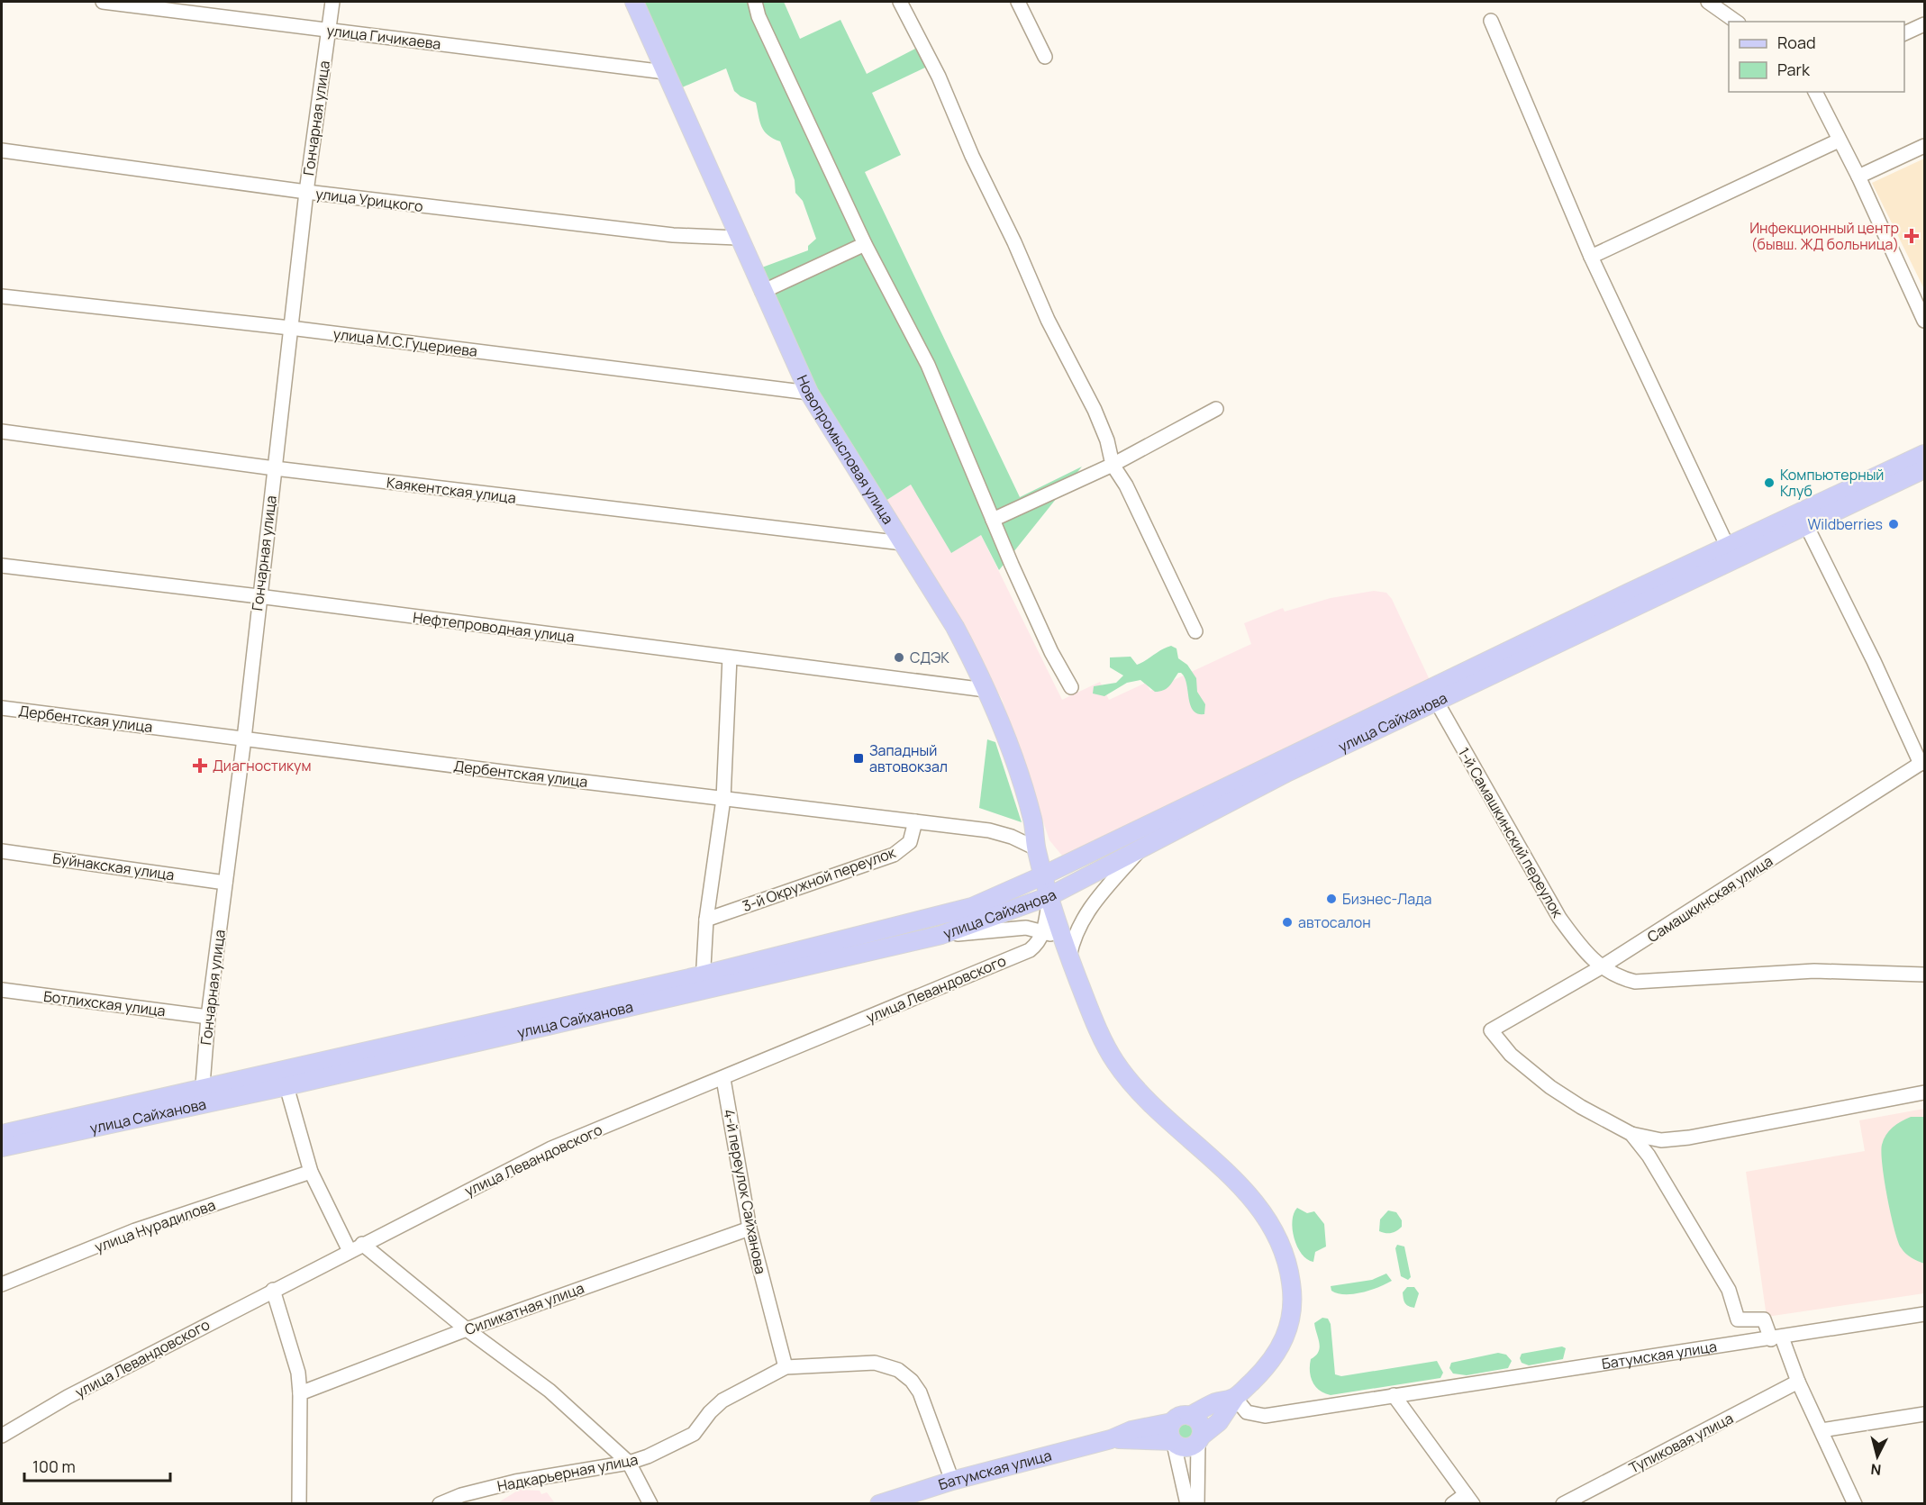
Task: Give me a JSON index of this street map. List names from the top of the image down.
{
  "streets": {
    "main road": ["Новопромысловая улица", "улица Сайханова", "Батумская улица"],
    "street": [
      "улица Гичикаева",
      "Гончарная улица",
      "улица Урицкого",
      "улица М.С.Гуцериева",
      "Каякентская улица",
      "Нефтепроводная улица",
      "Дербентская улица",
      "1-й Самашкинский переулок",
      "Буйнакская улица",
      "3-й Окружной переулок",
      "Самашкинская улица",
      "улица Левандовского",
      "Ботлихская улица",
      "4-й переулок Сайханова",
      "улица Нурадилова",
      "Силикатная улица",
      "Тупиковая улица",
      "Надкарьерная улица"
    ]
  },
  "crossings": [
    ["улица Гичикаева", "Гончарная улица"],
    ["улица Гичикаева", "Новопромысловая улица"],
    ["Гончарная улица", "улица Урицкого"],
    ["Гончарная улица", "улица М.С.Гуцериева"],
    ["Гончарная улица", "Каякентская улица"],
    ["Гончарная улица", "Нефтепроводная улица"],
    ["Гончарная улица", "Дербентская улица"],
    ["Гончарная улица", "улица Сайханова"],
    ["Гончарная улица", "Буйнакская улица"],
    ["Гончарная улица", "Ботлихская улица"],
    ["улица Урицкого", "Новопромысловая улица"],
    ["улица М.С.Гуцериева", "Новопромысловая улица"],
    ["Новопромысловая улица", "Каякентская улица"],
    ["Новопромысловая улица", "Нефтепроводная улица"],
    ["Новопромысловая улица", "Дербентская улица"],
    ["Новопромысловая улица", "улица Сайханова"],
    ["Новопромысловая улица", "улица Левандовского"],
    ["Новопромысловая улица", "Батумская улица"],
    ["Дербентская улица", "3-й Окружной переулок"],
    ["улица Сайханова", "1-й Самашкинский переулок"],
    ["улица Сайханова", "улица Левандовского"],
    ["1-й Самашкинский переулок", "Самашкинская улица"],
    ["улица Левандовского", "4-й переулок Сайханова"],
    ["4-й переулок Сайханова", "Силикатная улица"],
    ["4-й переулок Сайханова", "Надкарьерная улица"],
    ["Батумская улица", "Надкарьерная улица"]
  ],
  "places": {
    "health": ["Инфекционный центр (бывш. ЖД больница)", "Диагностикум"],
    "other": [
      "Компьютерный Клуб",
      "Wildberries",
      "СДЭК",
      "Бизнес-Лада",
      "автосалон"
    ],
    "transit": ["Западный автовокзал"]
  },
  "legend": ["Road", "Park"],
  "scale_bar": "100 m",
  "north": "bottom"
}
